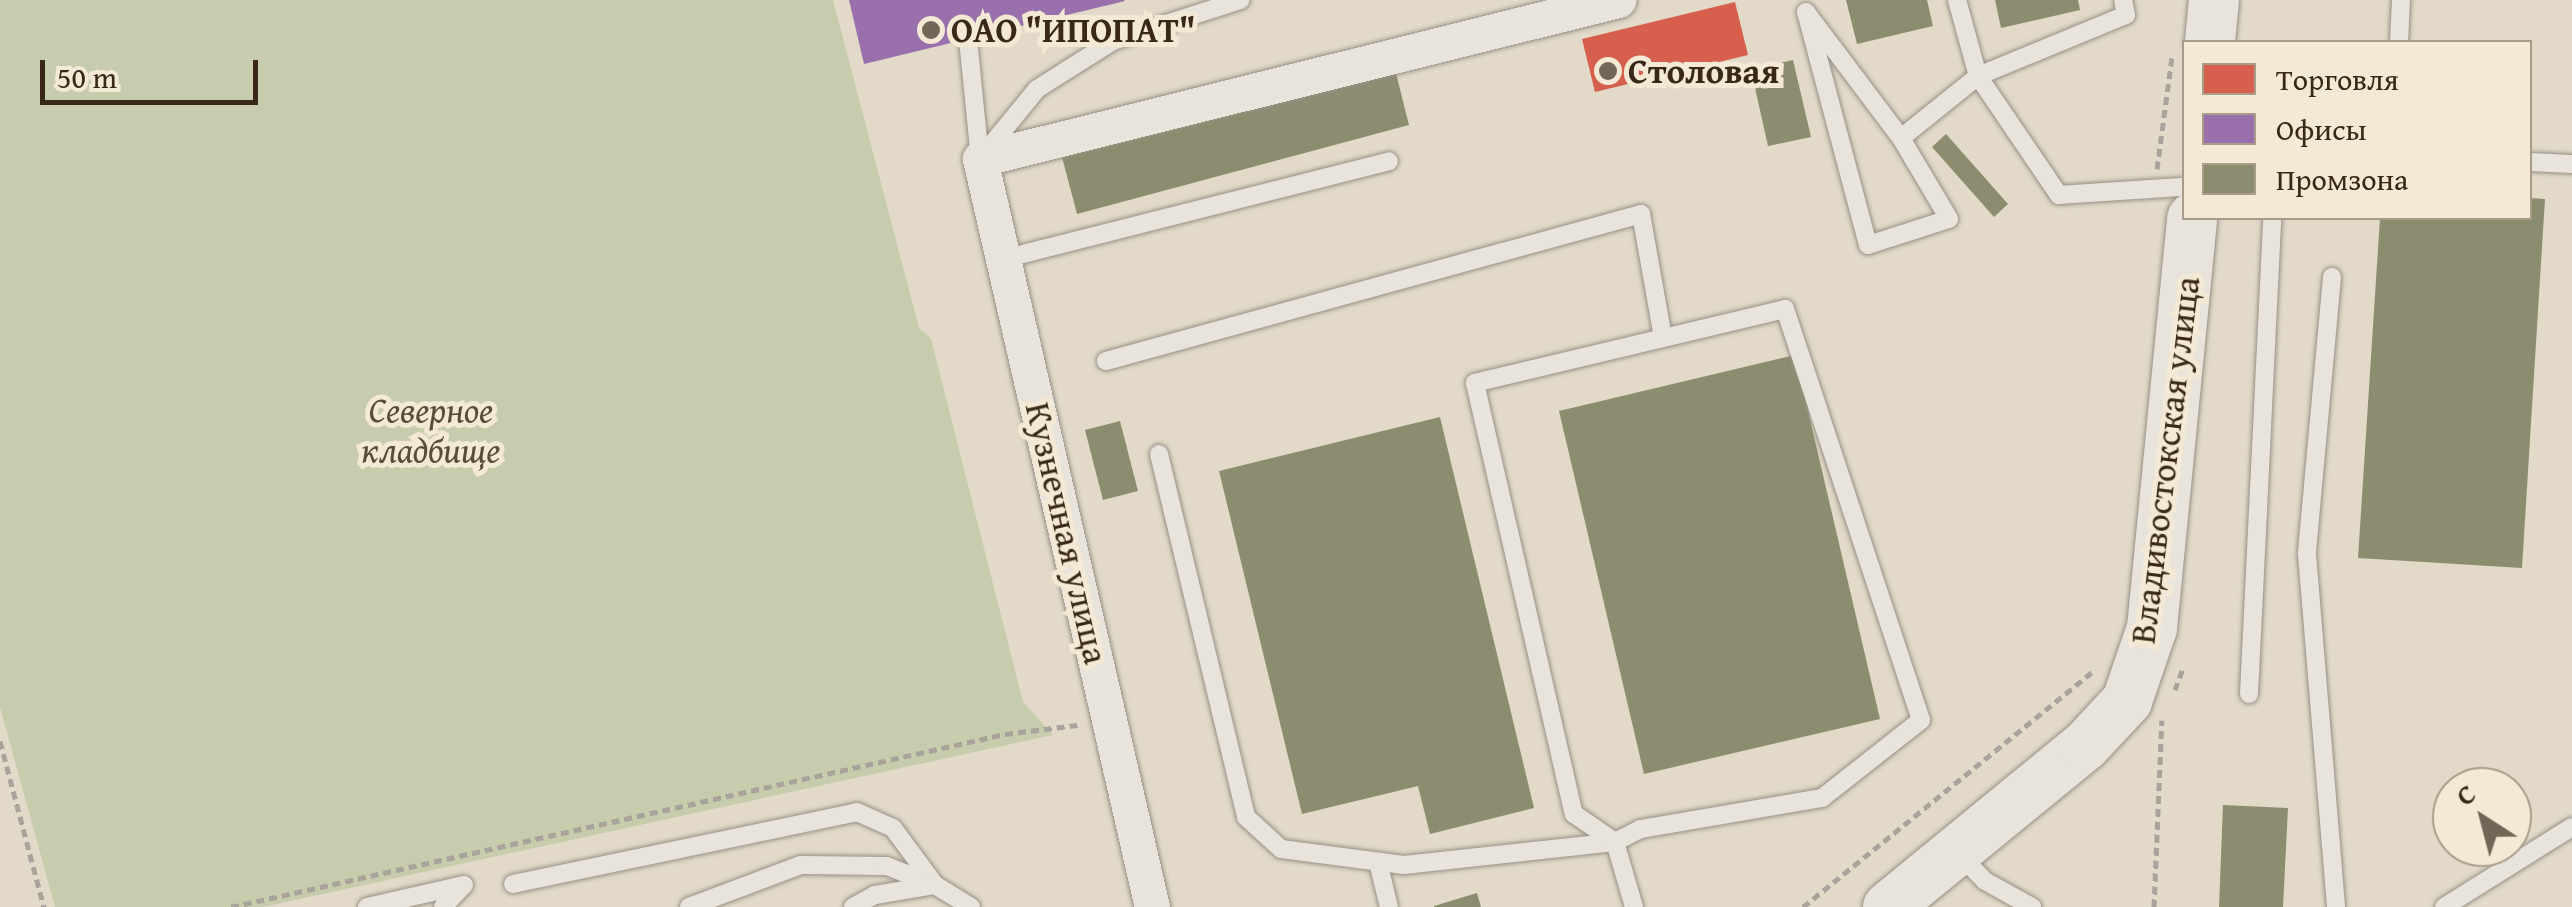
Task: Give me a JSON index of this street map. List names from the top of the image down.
{
  "streets": {
    "street": ["Владивостокская улица", "Кузнечная улица"]
  },
  "parks": ["Северное кладбище"],
  "places": ["ОАО \"ИПОПАТ\"", "Столовая"],
  "legend": ["Торговля", "Офисы", "Промзона"],
  "scale_bar": "50 m",
  "north": "top left"
}
